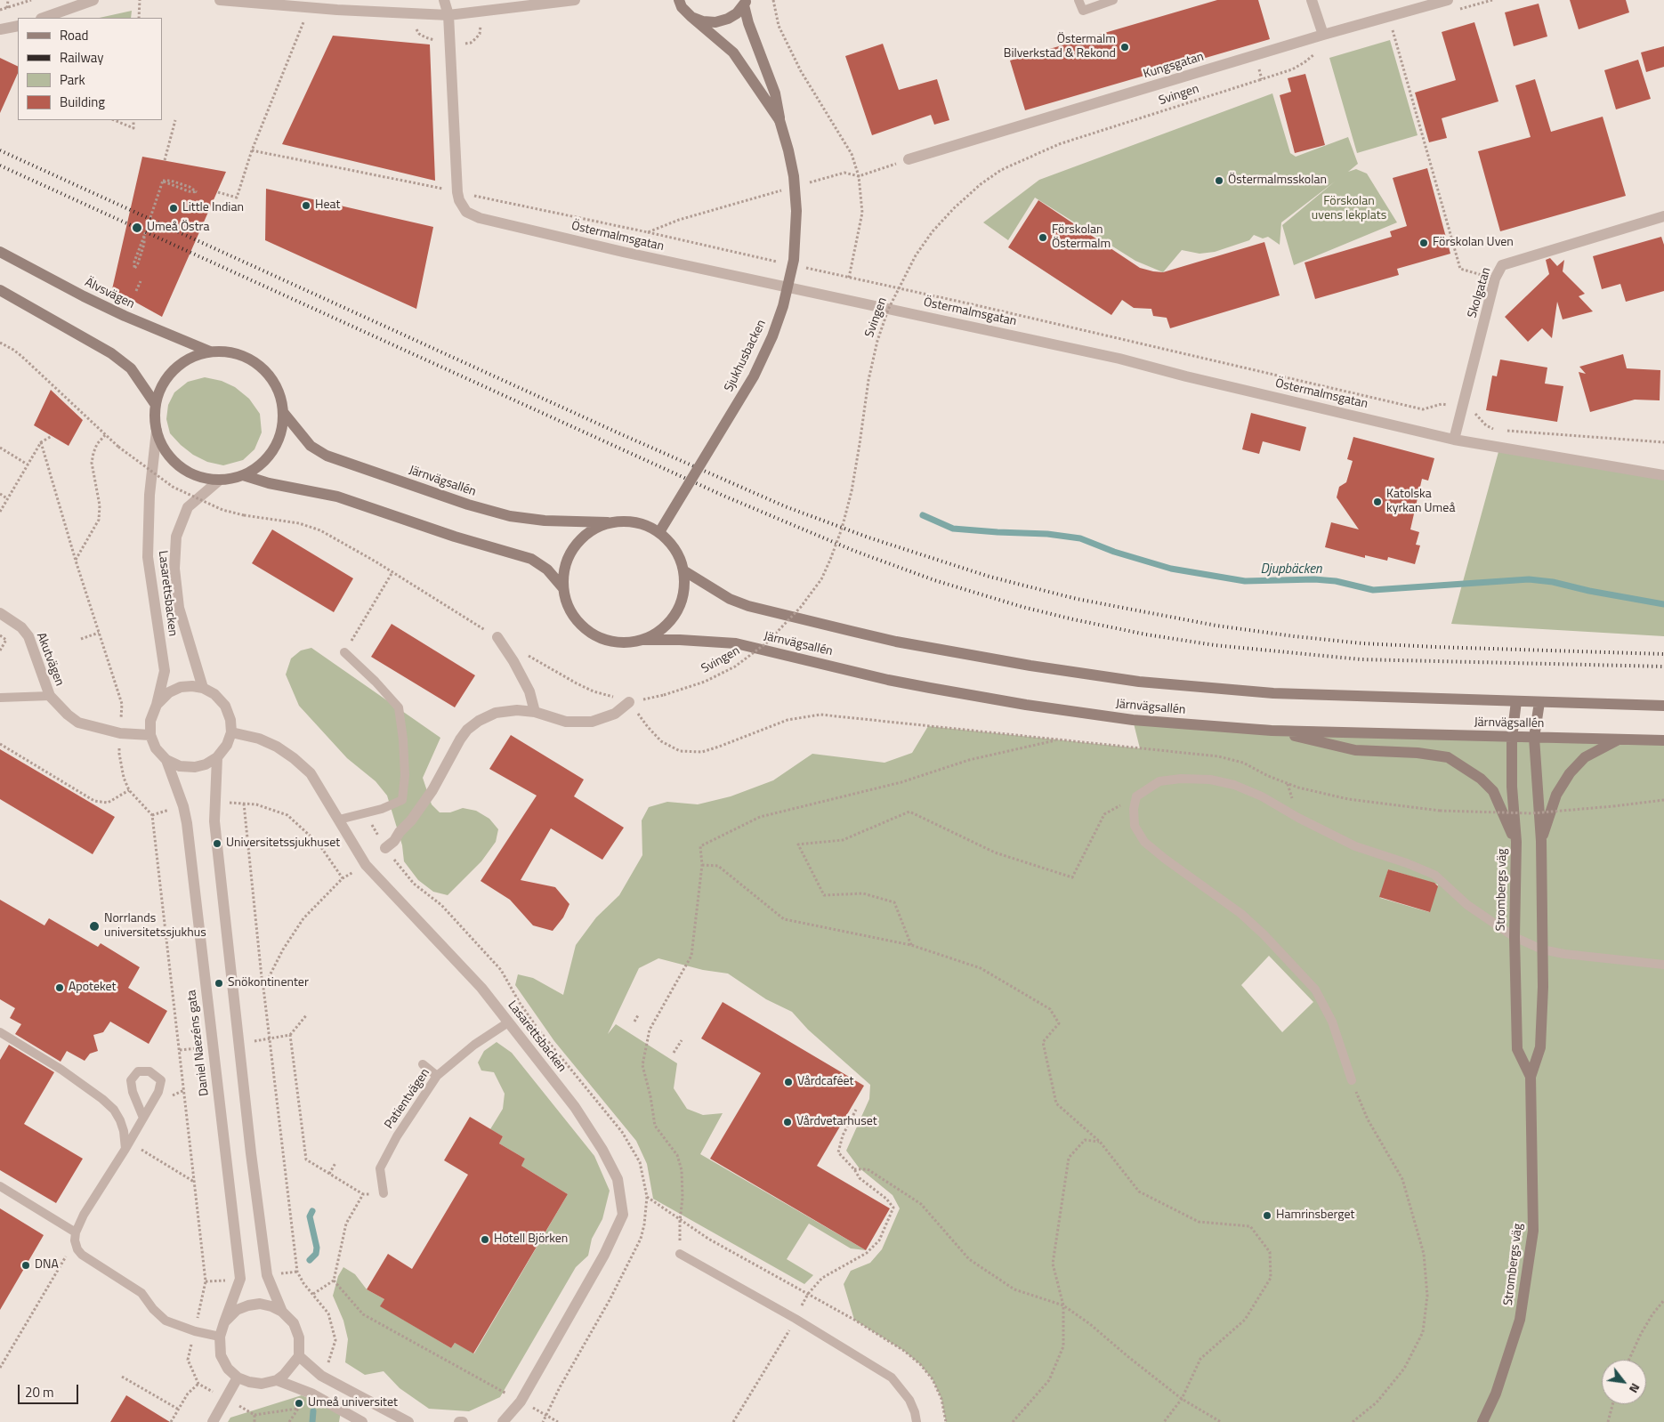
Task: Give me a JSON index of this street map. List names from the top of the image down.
{
  "streets": {
    "main road": [
      "Älvsvägen",
      "Sjukhusbacken",
      "Järnvägsallén",
      "Strombergs väg"
    ],
    "street": [
      "Kungsgatan",
      "Östermalmsgatan",
      "Skolgatan",
      "Lasarettsbacken",
      "Akutvägen",
      "Daniel Naezéns gata"
    ],
    "lane": ["Patientvägen"],
    "path": ["Svingen"]
  },
  "crossings": [
    ["Östermalmsgatan", "Skolgatan"],
    ["Älvsvägen", "Järnvägsallén"],
    ["Älvsvägen", "Lasarettsbacken"],
    ["Sjukhusbacken", "Järnvägsallén"],
    ["Järnvägsallén", "Lasarettsbacken"],
    ["Järnvägsallén", "Strombergs väg"],
    ["Lasarettsbacken", "Akutvägen"],
    ["Lasarettsbacken", "Daniel Naezéns gata"],
    ["Lasarettsbacken", "Patientvägen"],
    ["Akutvägen", "Daniel Naezéns gata"]
  ],
  "water": ["Djupbäcken"],
  "parks": ["Förskolan uvens lekplats"],
  "places": [
    "Östermalm Bilverkstad & Rekond",
    "Östermalmsskolan",
    "Heat",
    "Little Indian",
    "Umeå Östra",
    "Förskolan Östermalm",
    "Förskolan Uven",
    "Katolska kyrkan Umeå",
    "Universitetssjukhuset",
    "Norrlands universitetssjukhus",
    "Snökontinenter",
    "Apoteket",
    "Vårdcaféet",
    "Vårdvetarhuset",
    "Hamrinsberget",
    "Hotell Björken",
    "DNA",
    "Umeå universitet"
  ],
  "legend": [
    "Road",
    "Railway",
    "Park",
    "Building"
  ],
  "scale_bar": "20 m",
  "north": "bottom right"
}
